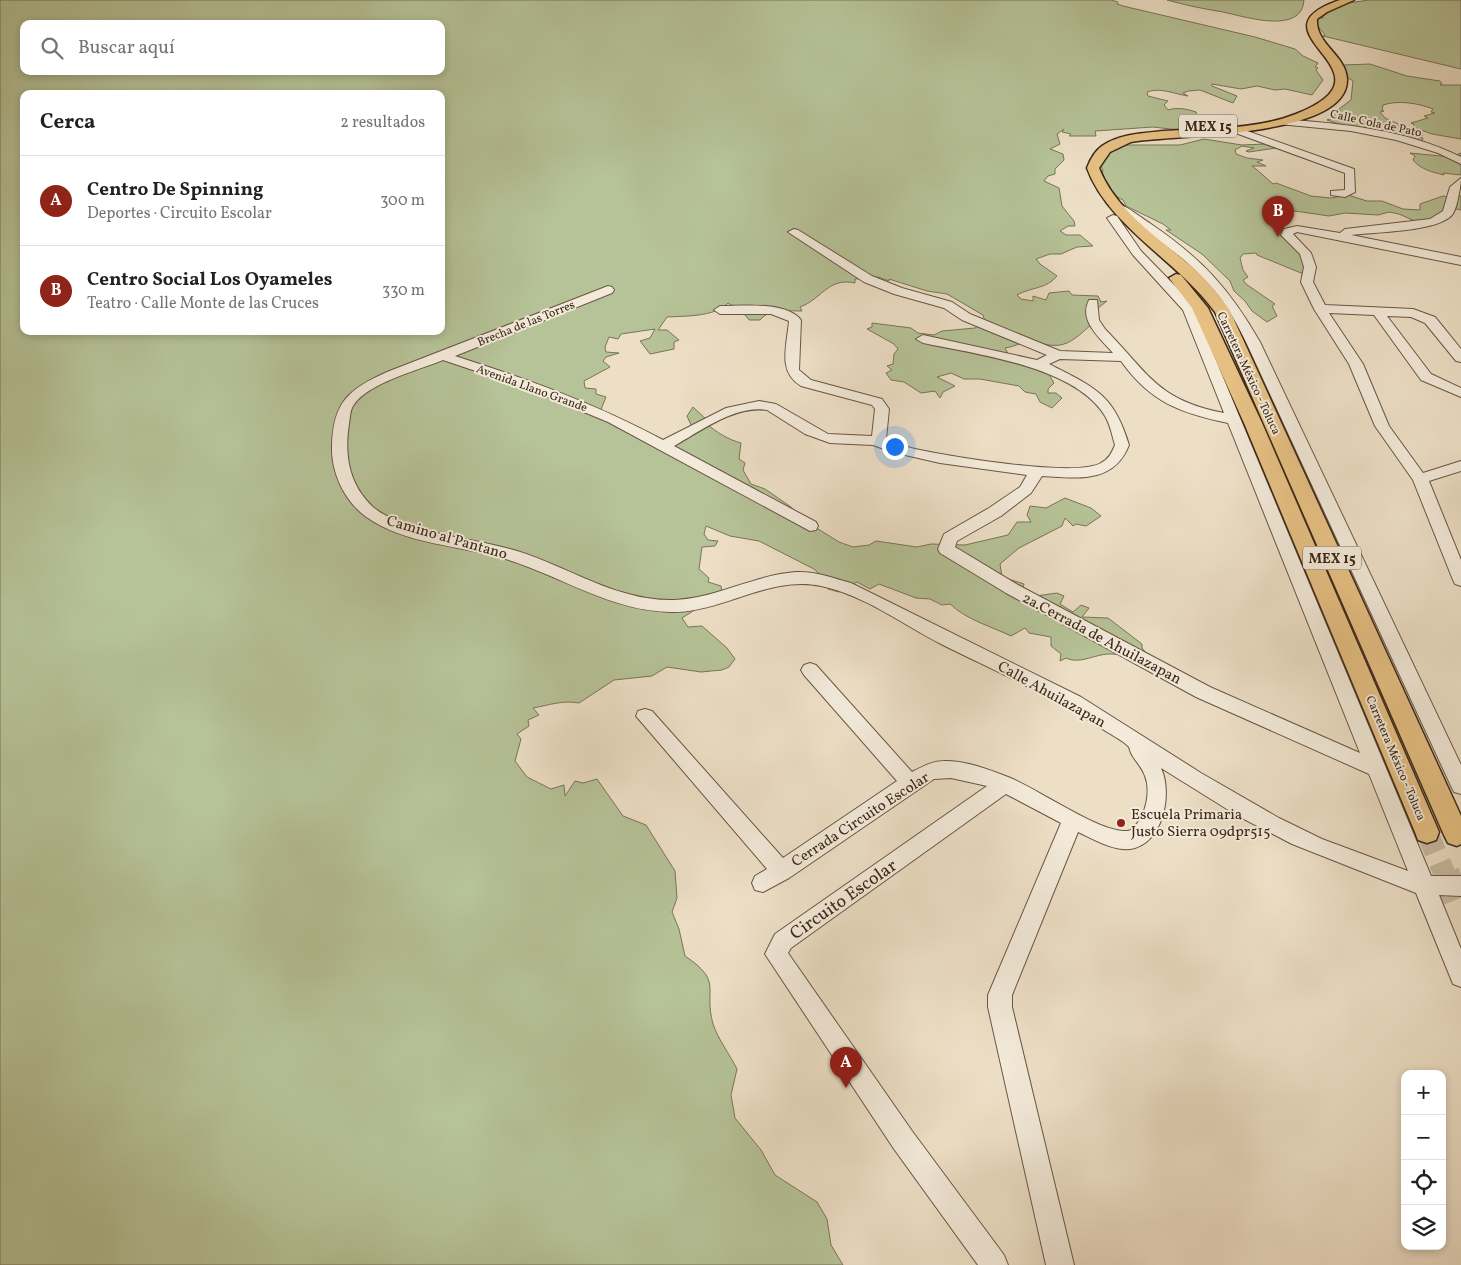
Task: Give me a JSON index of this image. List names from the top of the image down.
{
  "streets": {
    "main road": ["MEX 15", "Carretera México - Toluca"],
    "street": [
      "Calle Cola de Pato",
      "Brecha de las Torres",
      "Avenida Llano Grande",
      "Camino al Pantano",
      "2a.Cerrada de Ahuilazapan",
      "Calle Ahuilazapan",
      "Cerrada Circuito Escolar",
      "Circuito Escolar"
    ]
  },
  "crossings": [
    ["Calle Cola de Pato", "Carretera México - Toluca"],
    ["Brecha de las Torres", "Avenida Llano Grande"],
    ["Brecha de las Torres", "Camino al Pantano"],
    ["Avenida Llano Grande", "Camino al Pantano"],
    ["Camino al Pantano", "Calle Ahuilazapan"],
    ["Calle Ahuilazapan", "Cerrada Circuito Escolar"],
    ["Cerrada Circuito Escolar", "Circuito Escolar"]
  ],
  "places": ["Escuela Primaria Justo Sierra 09dpr515"],
  "page": {
    "search": "Buscar aquí",
    "heading": ["Cerca", "2 resultados"],
    "list": [
      {
        "mark": "A",
        "name": "Centro De Spinning",
        "note": "Deportes · Circuito Escolar",
        "value": "300 m"
      },
      {
        "mark": "B",
        "name": "Centro Social Los Oyameles",
        "note": "Teatro · Calle Monte de las Cruces",
        "value": "330 m"
      }
    ],
    "pins": ["B", "A"],
    "map_buttons": ["+", "−"]
  }
}
